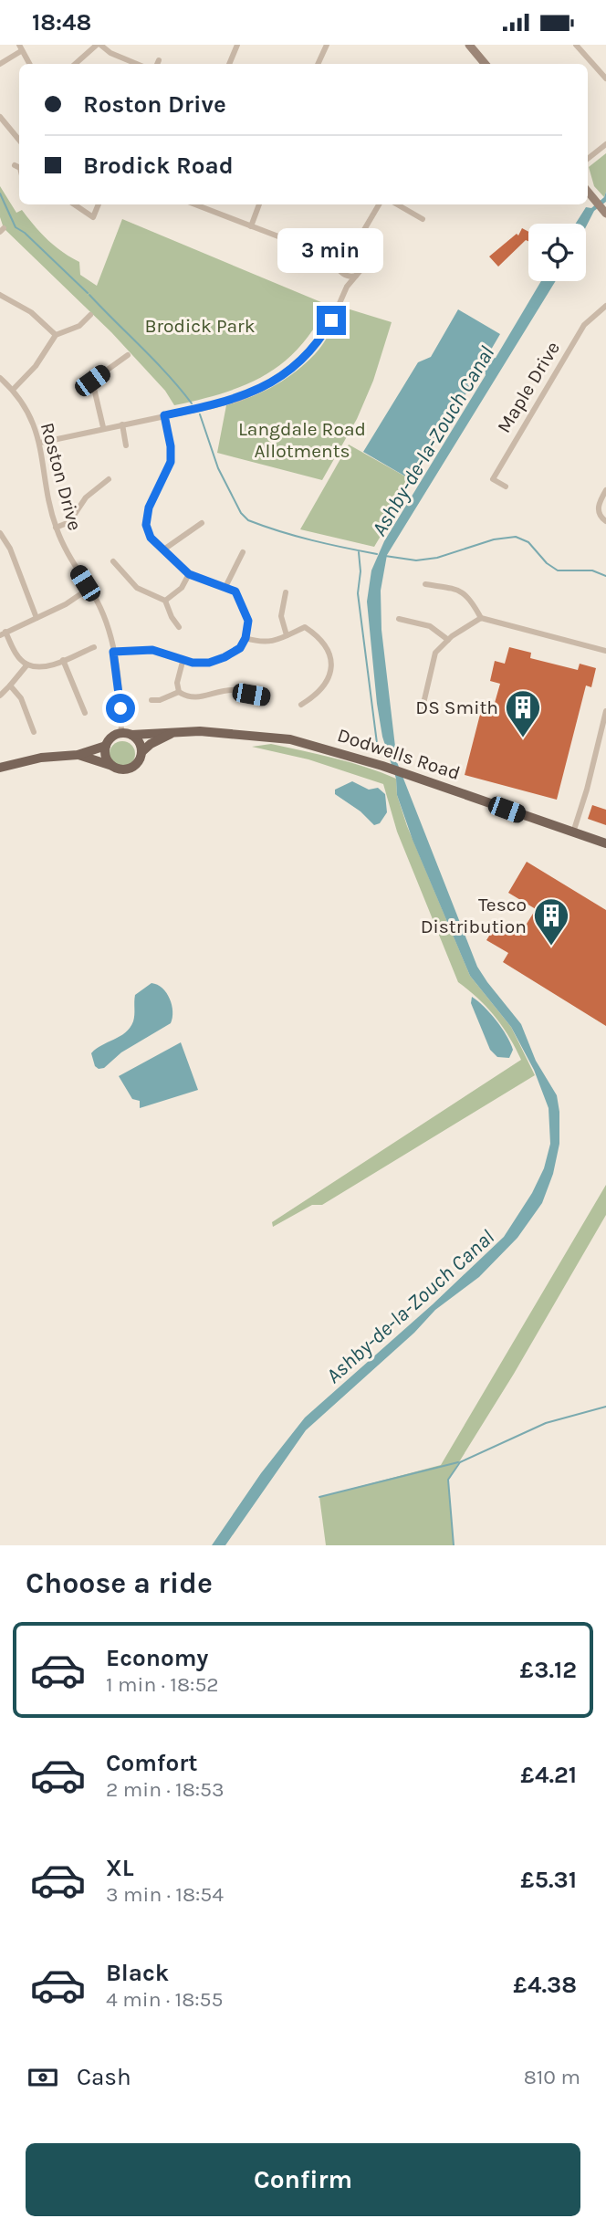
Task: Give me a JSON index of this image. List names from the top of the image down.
{
  "streets": {
    "main road": ["Dodwells Road"],
    "street": ["Maple Drive", "Roston Drive"]
  },
  "crossings": [
    ["Roston Drive", "Dodwells Road"]
  ],
  "water": ["Ashby-de-la-Zouch Canal"],
  "parks": ["Brodick Park", "Langdale Road Allotments"],
  "places": {
    "building": ["DS Smith", "Tesco Distribution"]
  },
  "page": {
    "status": "18:48",
    "banner": ["Roston Drive", "Brodick Road"],
    "bubble": "3 min",
    "heading": "Choose a ride",
    "list": [
      {
        "name": "Economy",
        "note": "1 min · 18:52",
        "value": "£3.12"
      },
      {
        "name": "Comfort",
        "note": "2 min · 18:53",
        "value": "£4.21"
      },
      {
        "name": "XL",
        "note": "3 min · 18:54",
        "value": "£5.31"
      },
      {
        "name": "Black",
        "note": "4 min · 18:55",
        "value": "£4.38"
      }
    ],
    "pay": ["Cash", "810 m"],
    "buttons": "Confirm"
  }
}
